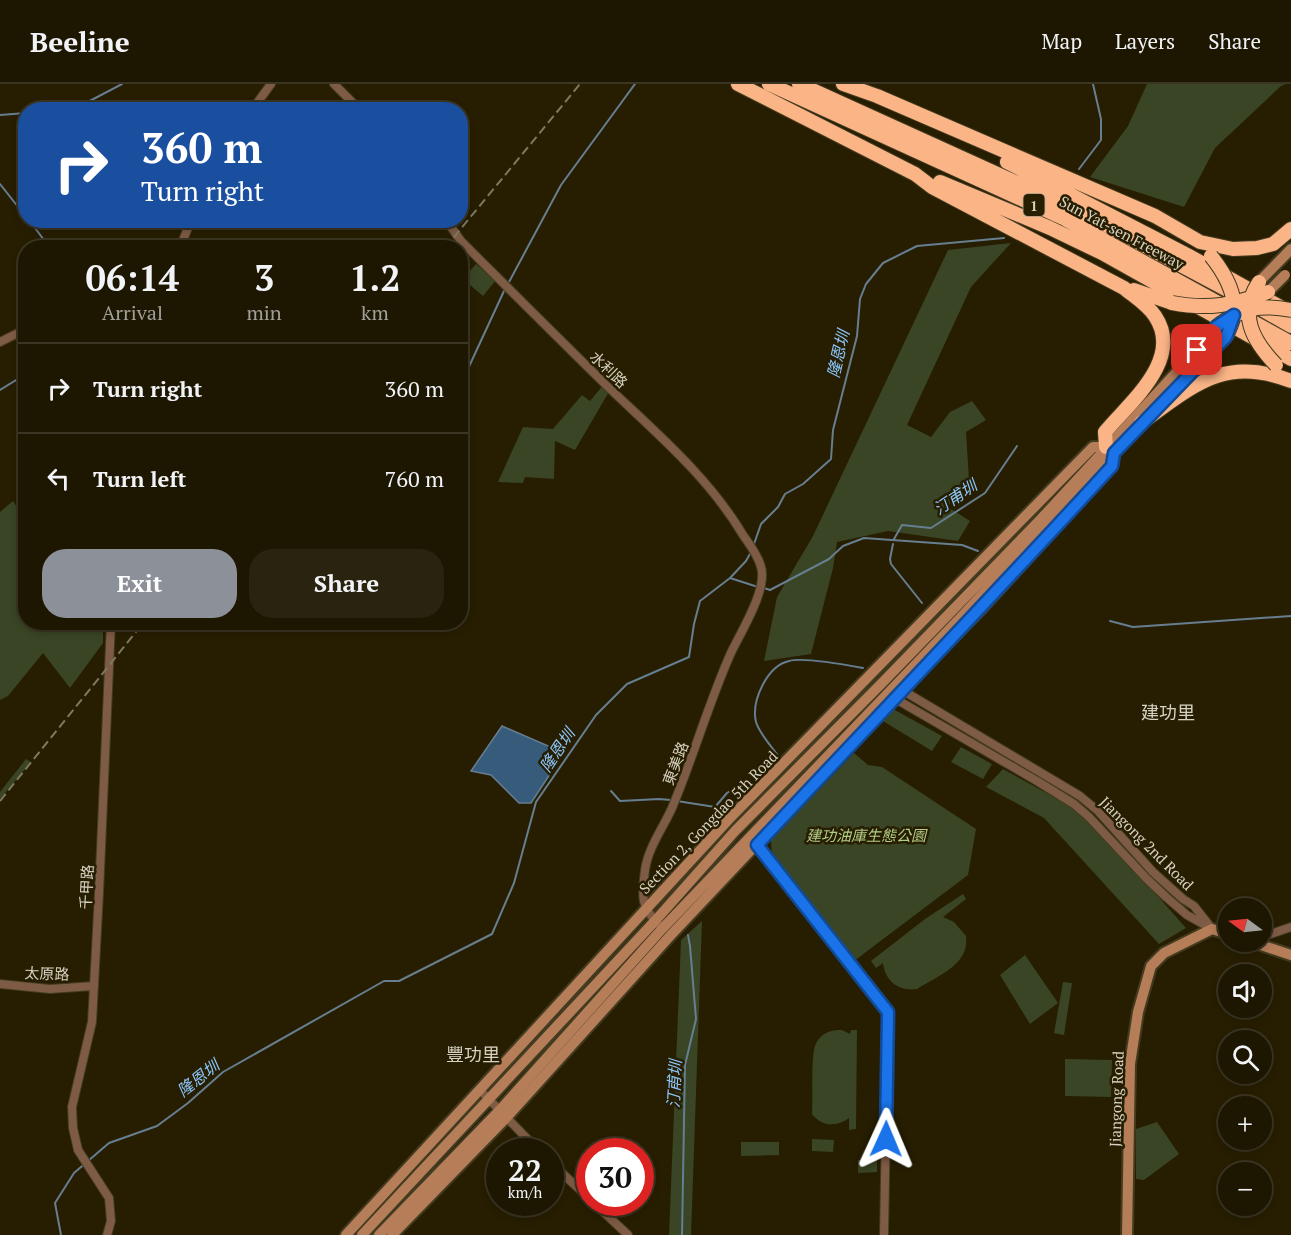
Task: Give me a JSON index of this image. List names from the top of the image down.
{
  "streets": {
    "highway": ["1", "Sun Yat-sen Freeway"],
    "street": [
      "水利路",
      "東美路",
      "Section 2, Gongdao 5th Road",
      "Jiangong 2nd Road",
      "千甲路",
      "太原路",
      "Jiangong Road"
    ]
  },
  "crossings": [
    ["水利路", "東美路"],
    ["東美路", "Section 2, Gongdao 5th Road"],
    ["Section 2, Gongdao 5th Road", "Jiangong 2nd Road"],
    ["Jiangong 2nd Road", "Jiangong Road"],
    ["千甲路", "太原路"]
  ],
  "districts": ["建功里", "豐功里"],
  "water": ["隆恩圳", "汀甫圳"],
  "parks": ["建功油庫生態公園"],
  "north": "left",
  "page": {
    "header": "Beeline",
    "nav": ["Map", "Layers", "Share"],
    "turn": ["360 m", "Turn right"],
    "eta": [
      "06:14",
      "Arrival",
      "3",
      "min",
      "1.2",
      "km"
    ],
    "list": [
      {
        "name": "Turn right",
        "value": "360 m"
      },
      {
        "name": "Turn left",
        "value": "760 m"
      }
    ],
    "buttons": ["Exit", "Share"],
    "map_buttons": ["+", "−"],
    "speed": "22 km/h",
    "limit": "30"
  }
}
